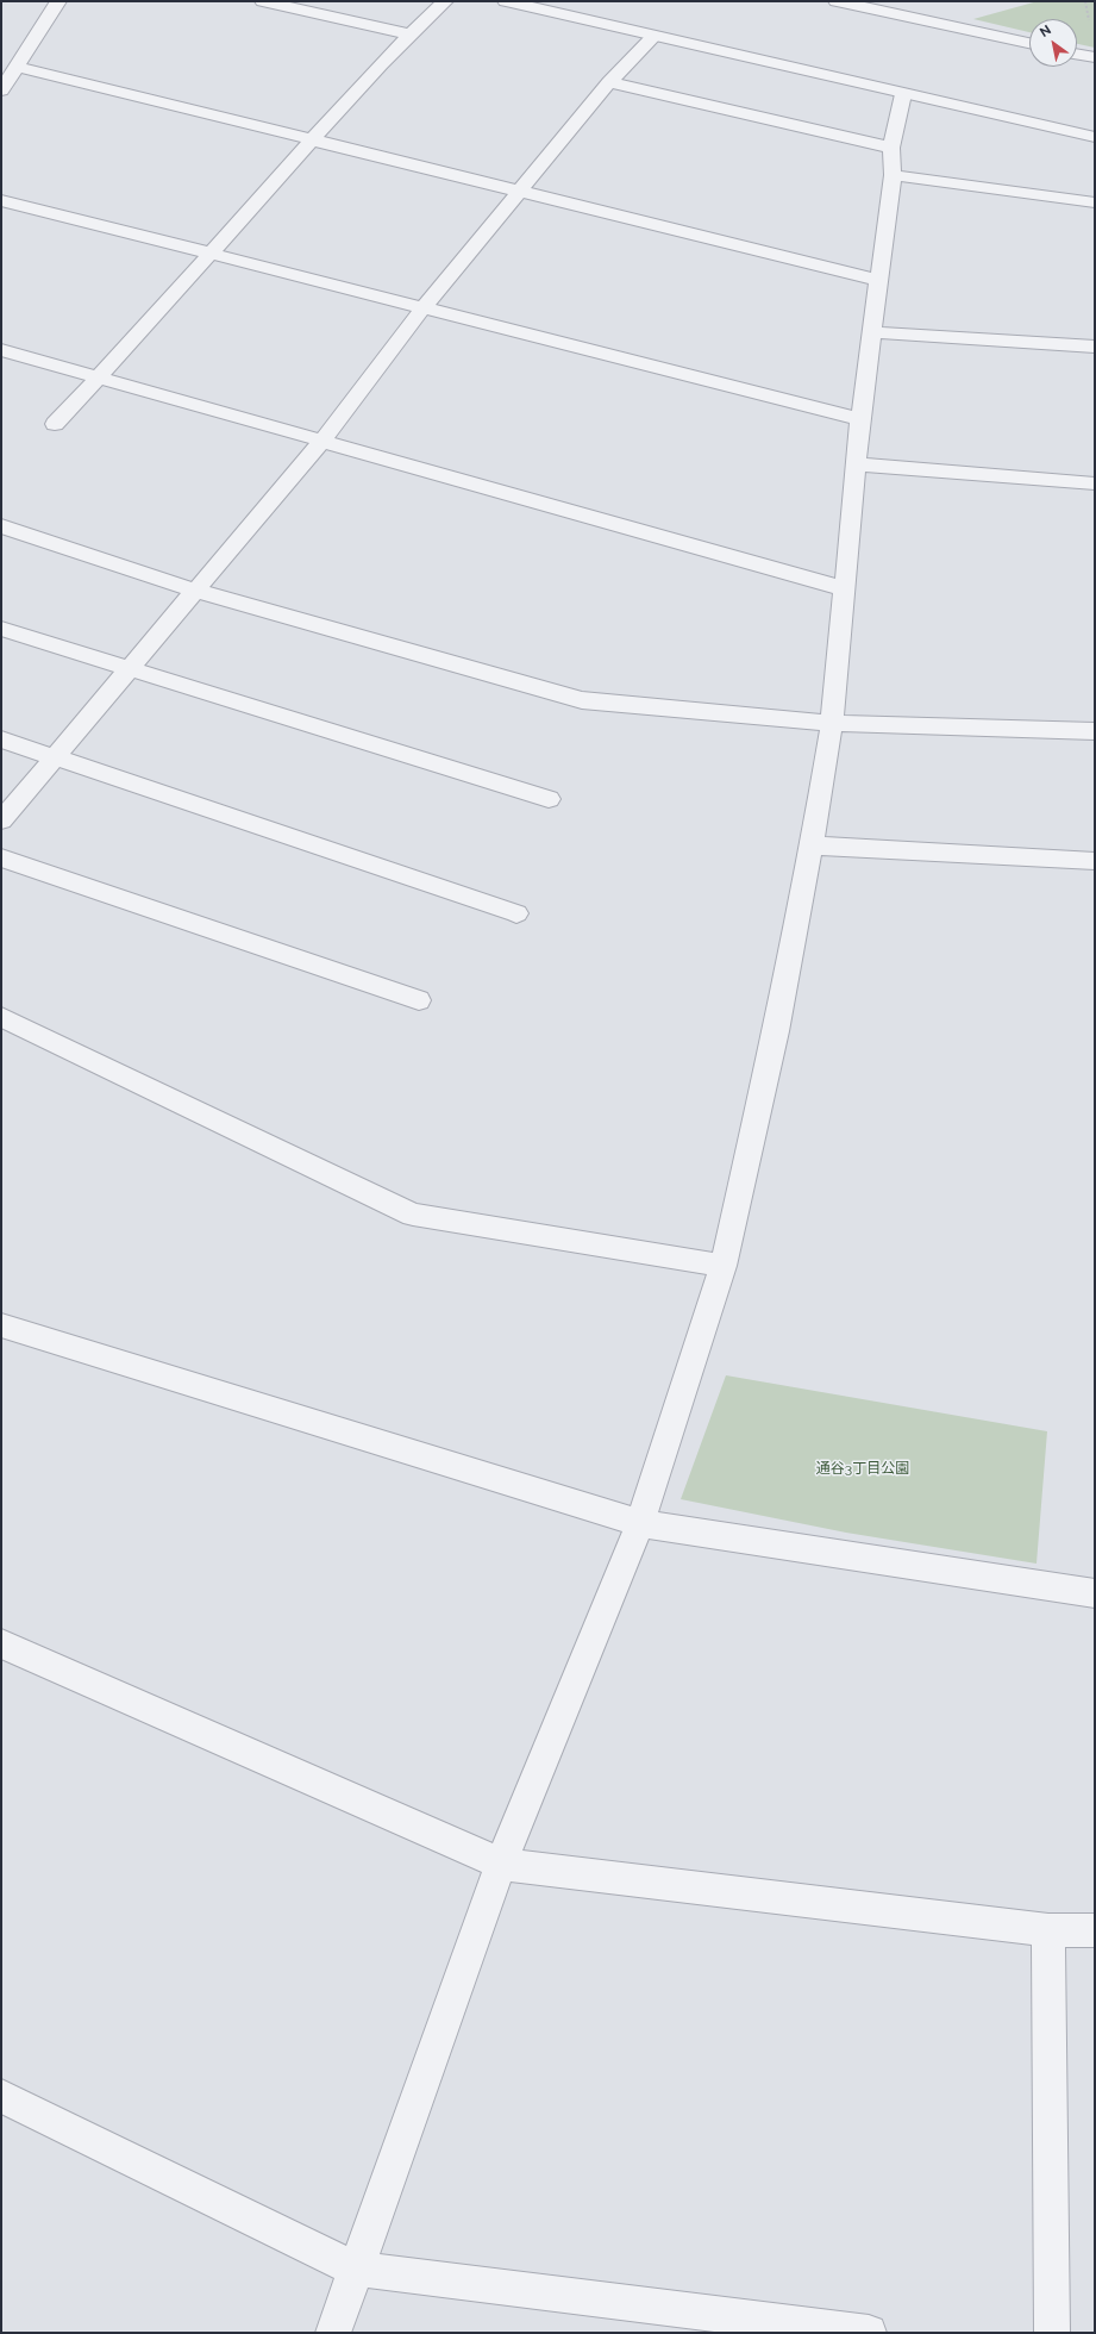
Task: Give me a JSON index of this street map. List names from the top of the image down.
{
  "parks": ["通谷3丁目公園"],
  "north": "top left"
}
